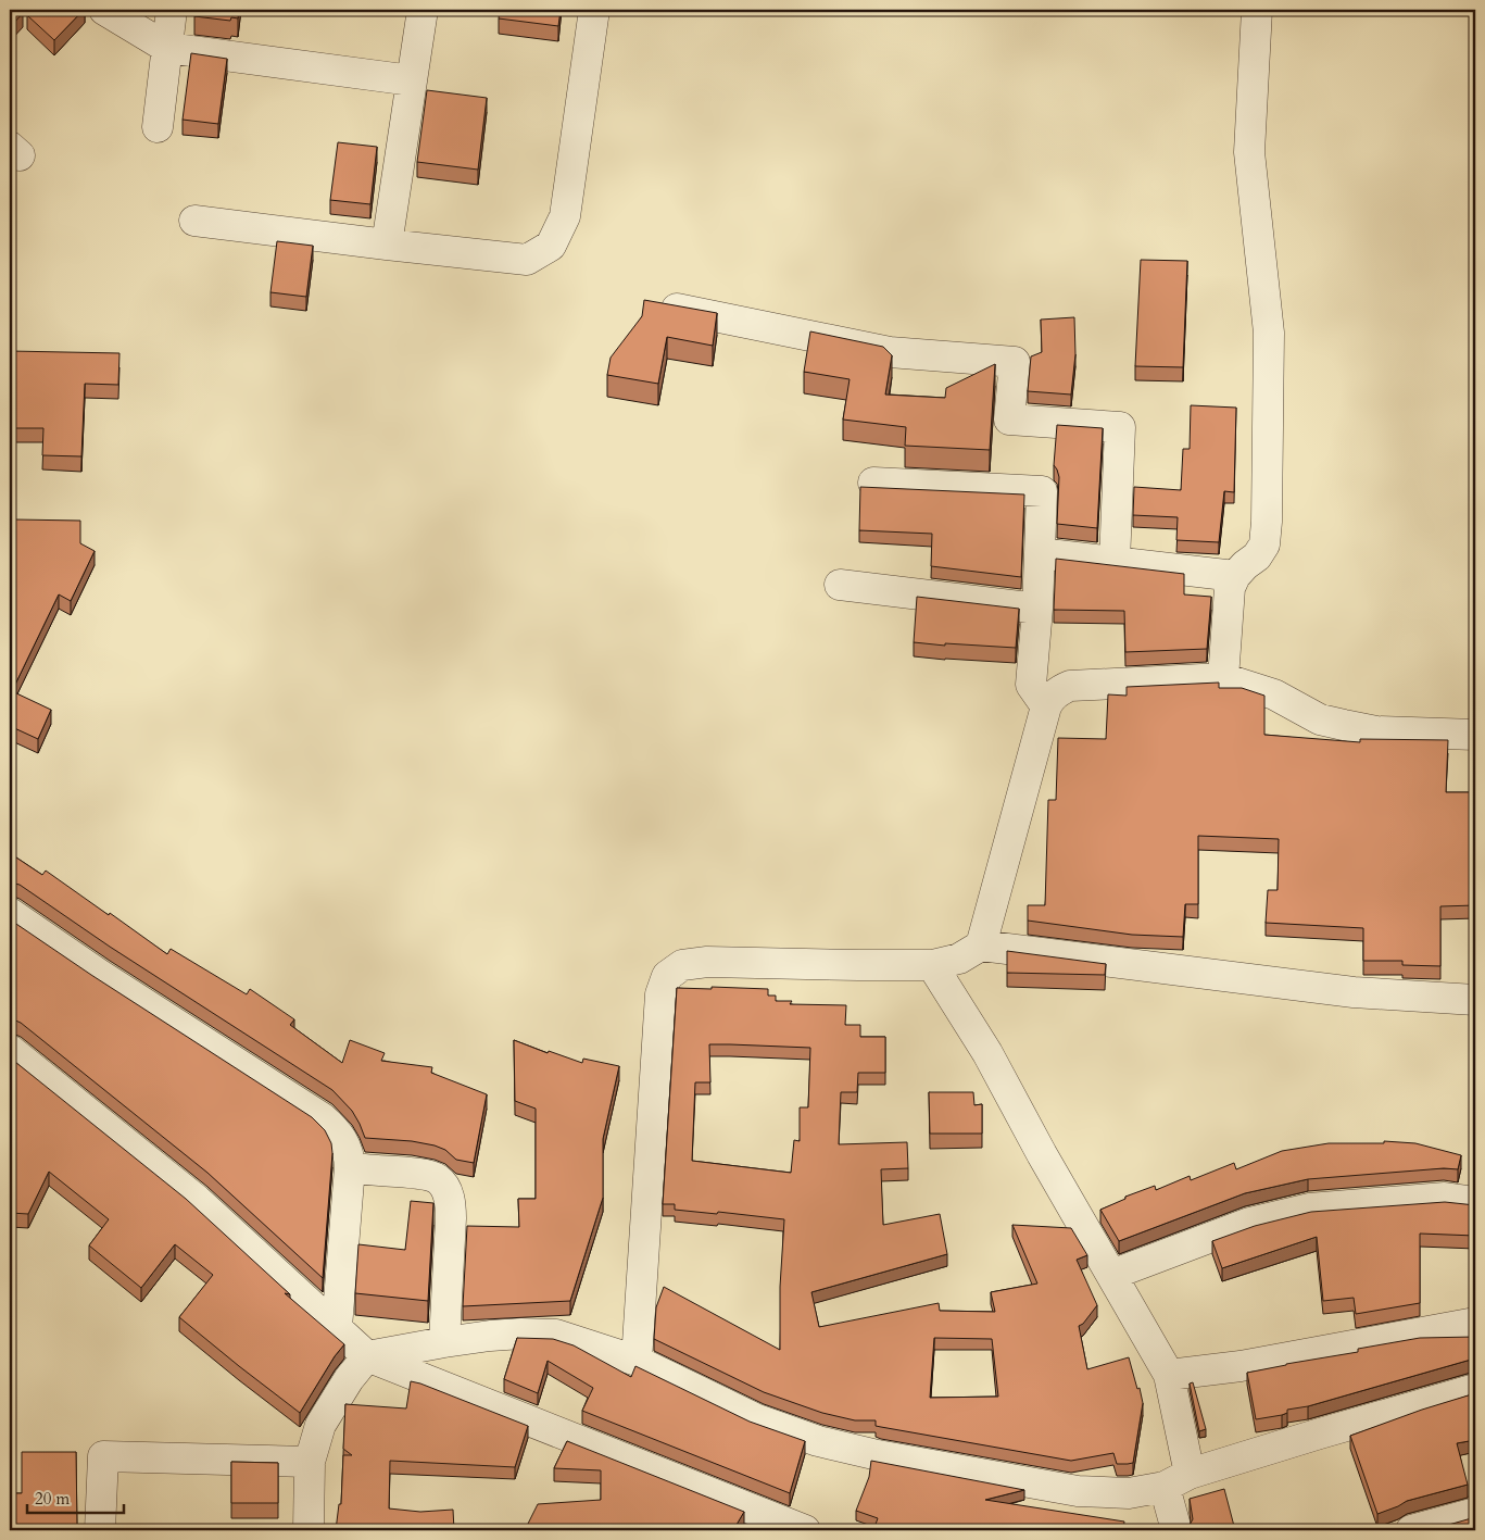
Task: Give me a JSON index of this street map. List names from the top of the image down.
{
  "scale_bar": "20 m"
}
